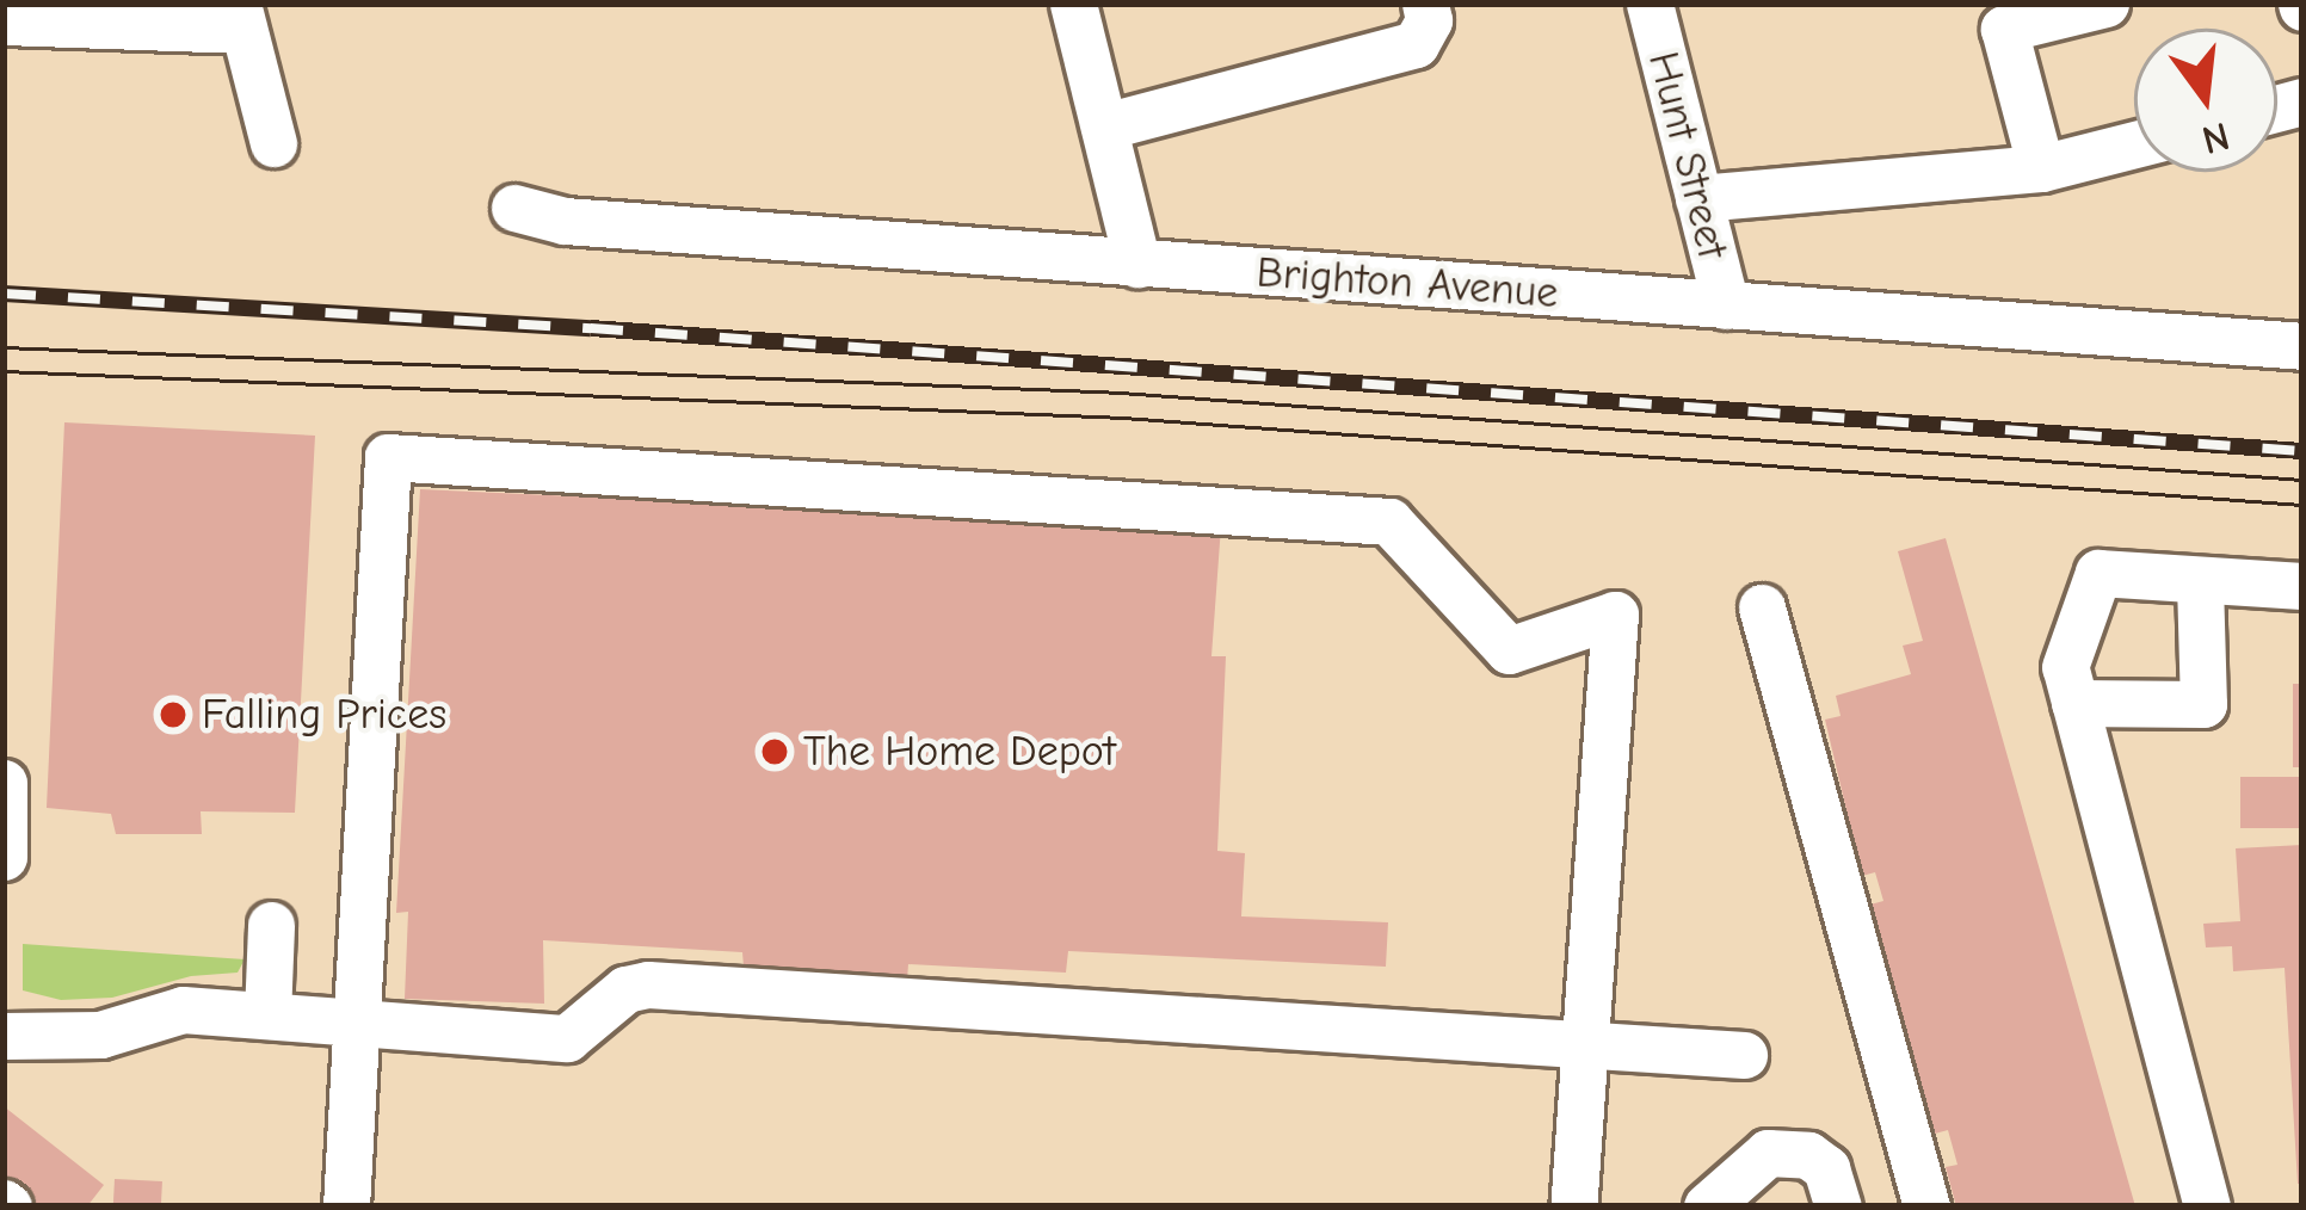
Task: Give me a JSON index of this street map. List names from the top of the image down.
{
  "streets": {
    "street": ["Hunt Street", "Brighton Avenue"]
  },
  "crossings": [
    ["Hunt Street", "Brighton Avenue"]
  ],
  "places": ["Falling Prices", "The Home Depot"],
  "north": "bottom"
}
